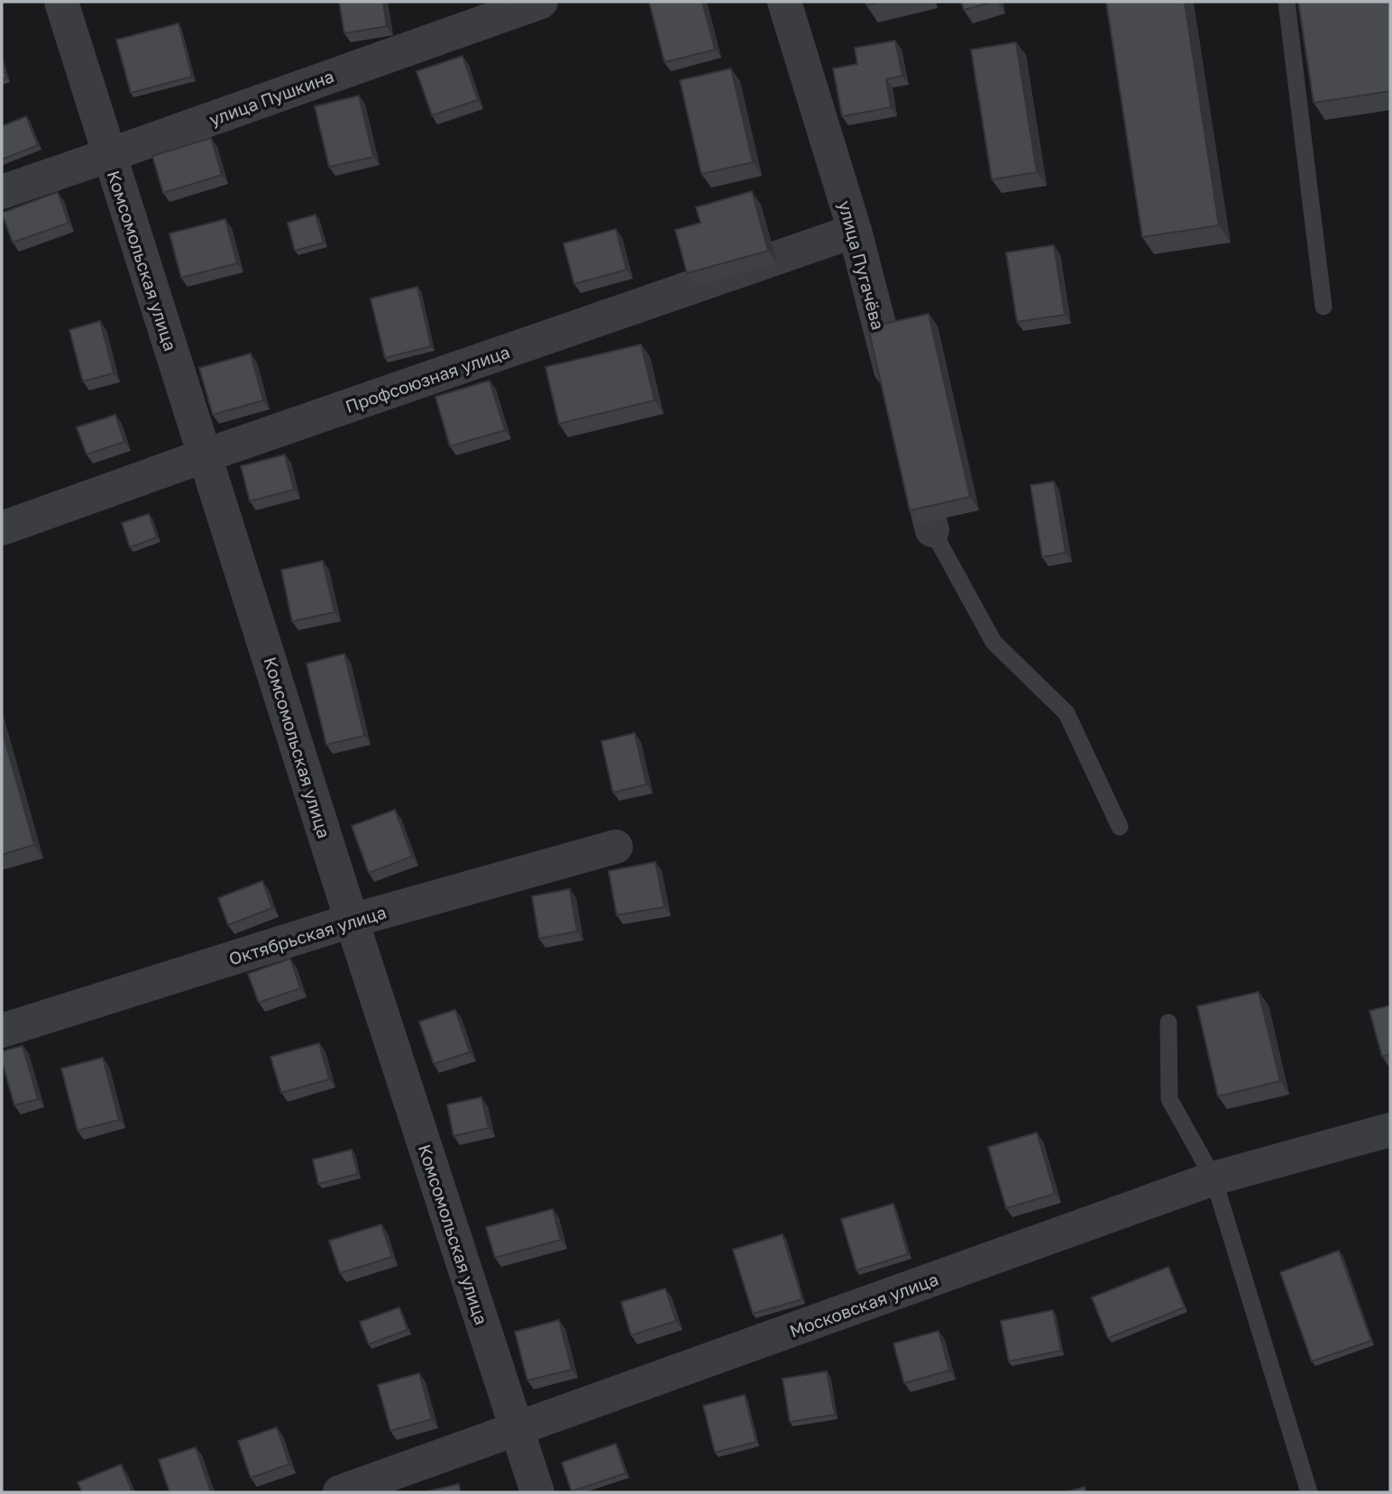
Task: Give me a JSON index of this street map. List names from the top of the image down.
{
  "streets": {
    "street": [
      "улица Пушкина",
      "Комсомольская улица",
      "улица Пугачёва",
      "Профсоюзная улица",
      "Октябрьская улица",
      "Московская улица"
    ]
  },
  "crossings": [
    ["улица Пушкина", "Комсомольская улица"],
    ["Комсомольская улица", "Профсоюзная улица"],
    ["Комсомольская улица", "Октябрьская улица"],
    ["Комсомольская улица", "Московская улица"],
    ["улица Пугачёва", "Профсоюзная улица"]
  ]
}
